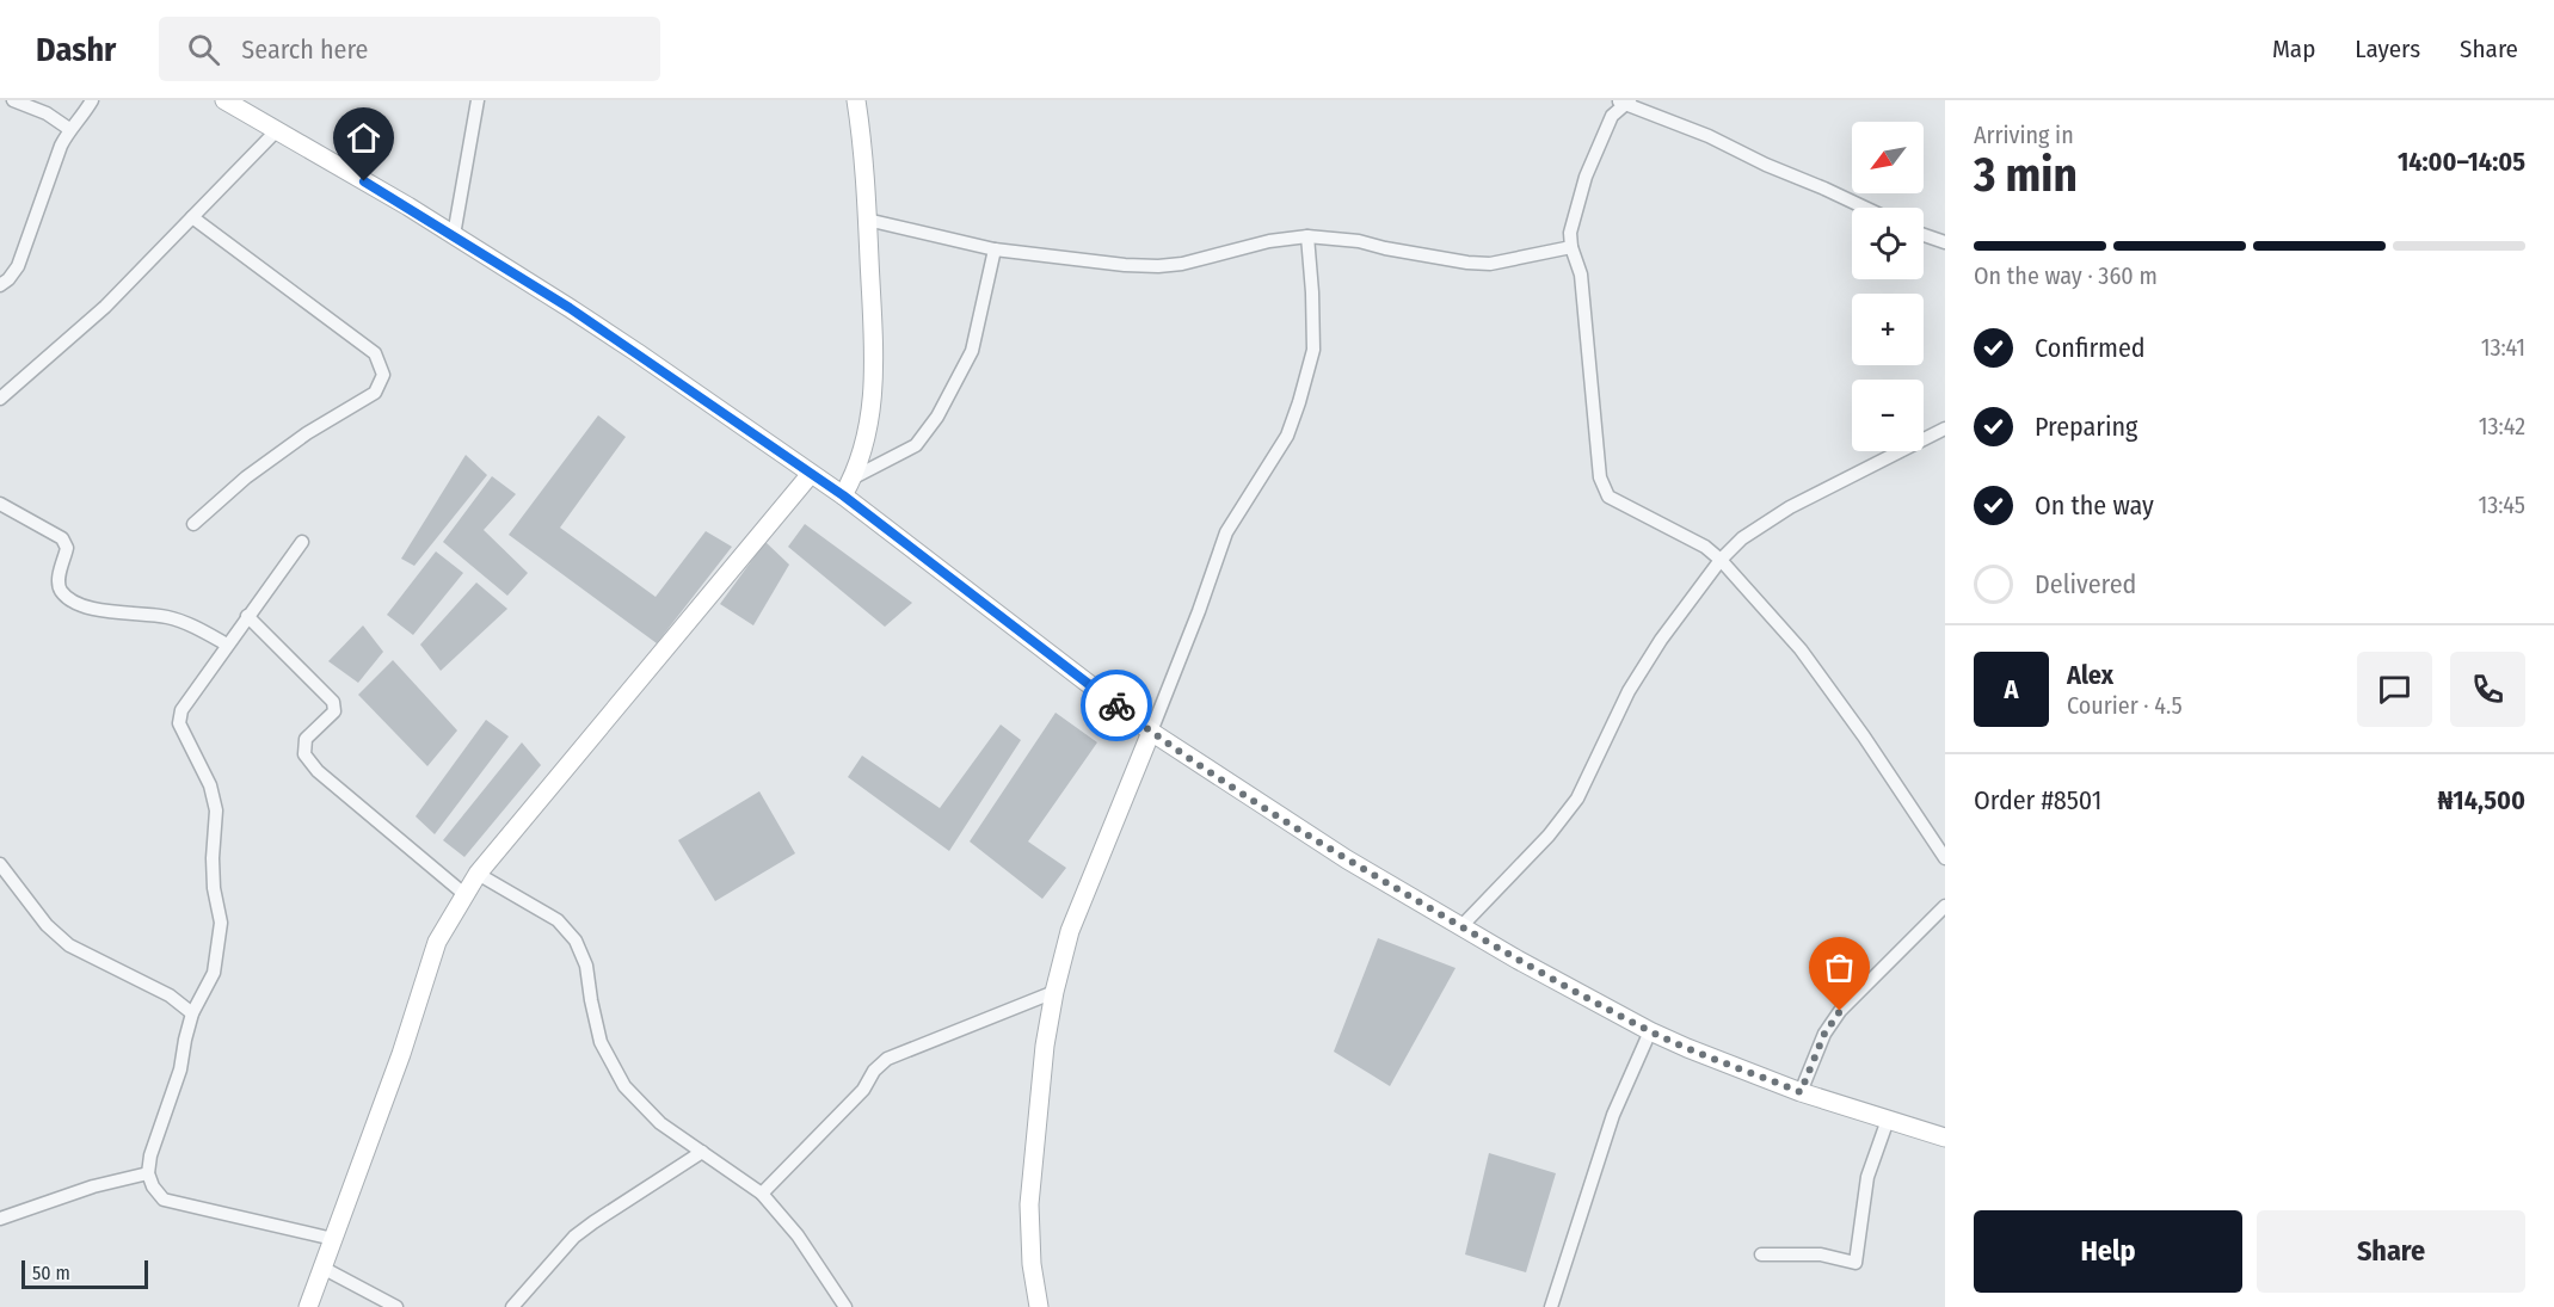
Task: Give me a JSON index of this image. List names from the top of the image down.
{
  "scale_bar": "50 m",
  "north": "bottom left",
  "page": {
    "header": "Dashr",
    "search": "Search here",
    "nav": ["Map", "Layers", "Share"],
    "heading": ["3 min", "Arriving in", "14:00–14:05"],
    "panel": [
      "Alex",
      "Courier · 4.5",
      "Order #8501",
      "₦14,500"
    ],
    "map_buttons": ["+", "−"],
    "bar": "On the way · 360 m",
    "list": [
      ["Confirmed", "13:41"],
      ["Preparing", "13:42"],
      ["On the way", "13:45"],
      "Delivered"
    ],
    "round": "A",
    "buttons": ["Help", "Share"],
    "scale": "50 m"
  }
}
